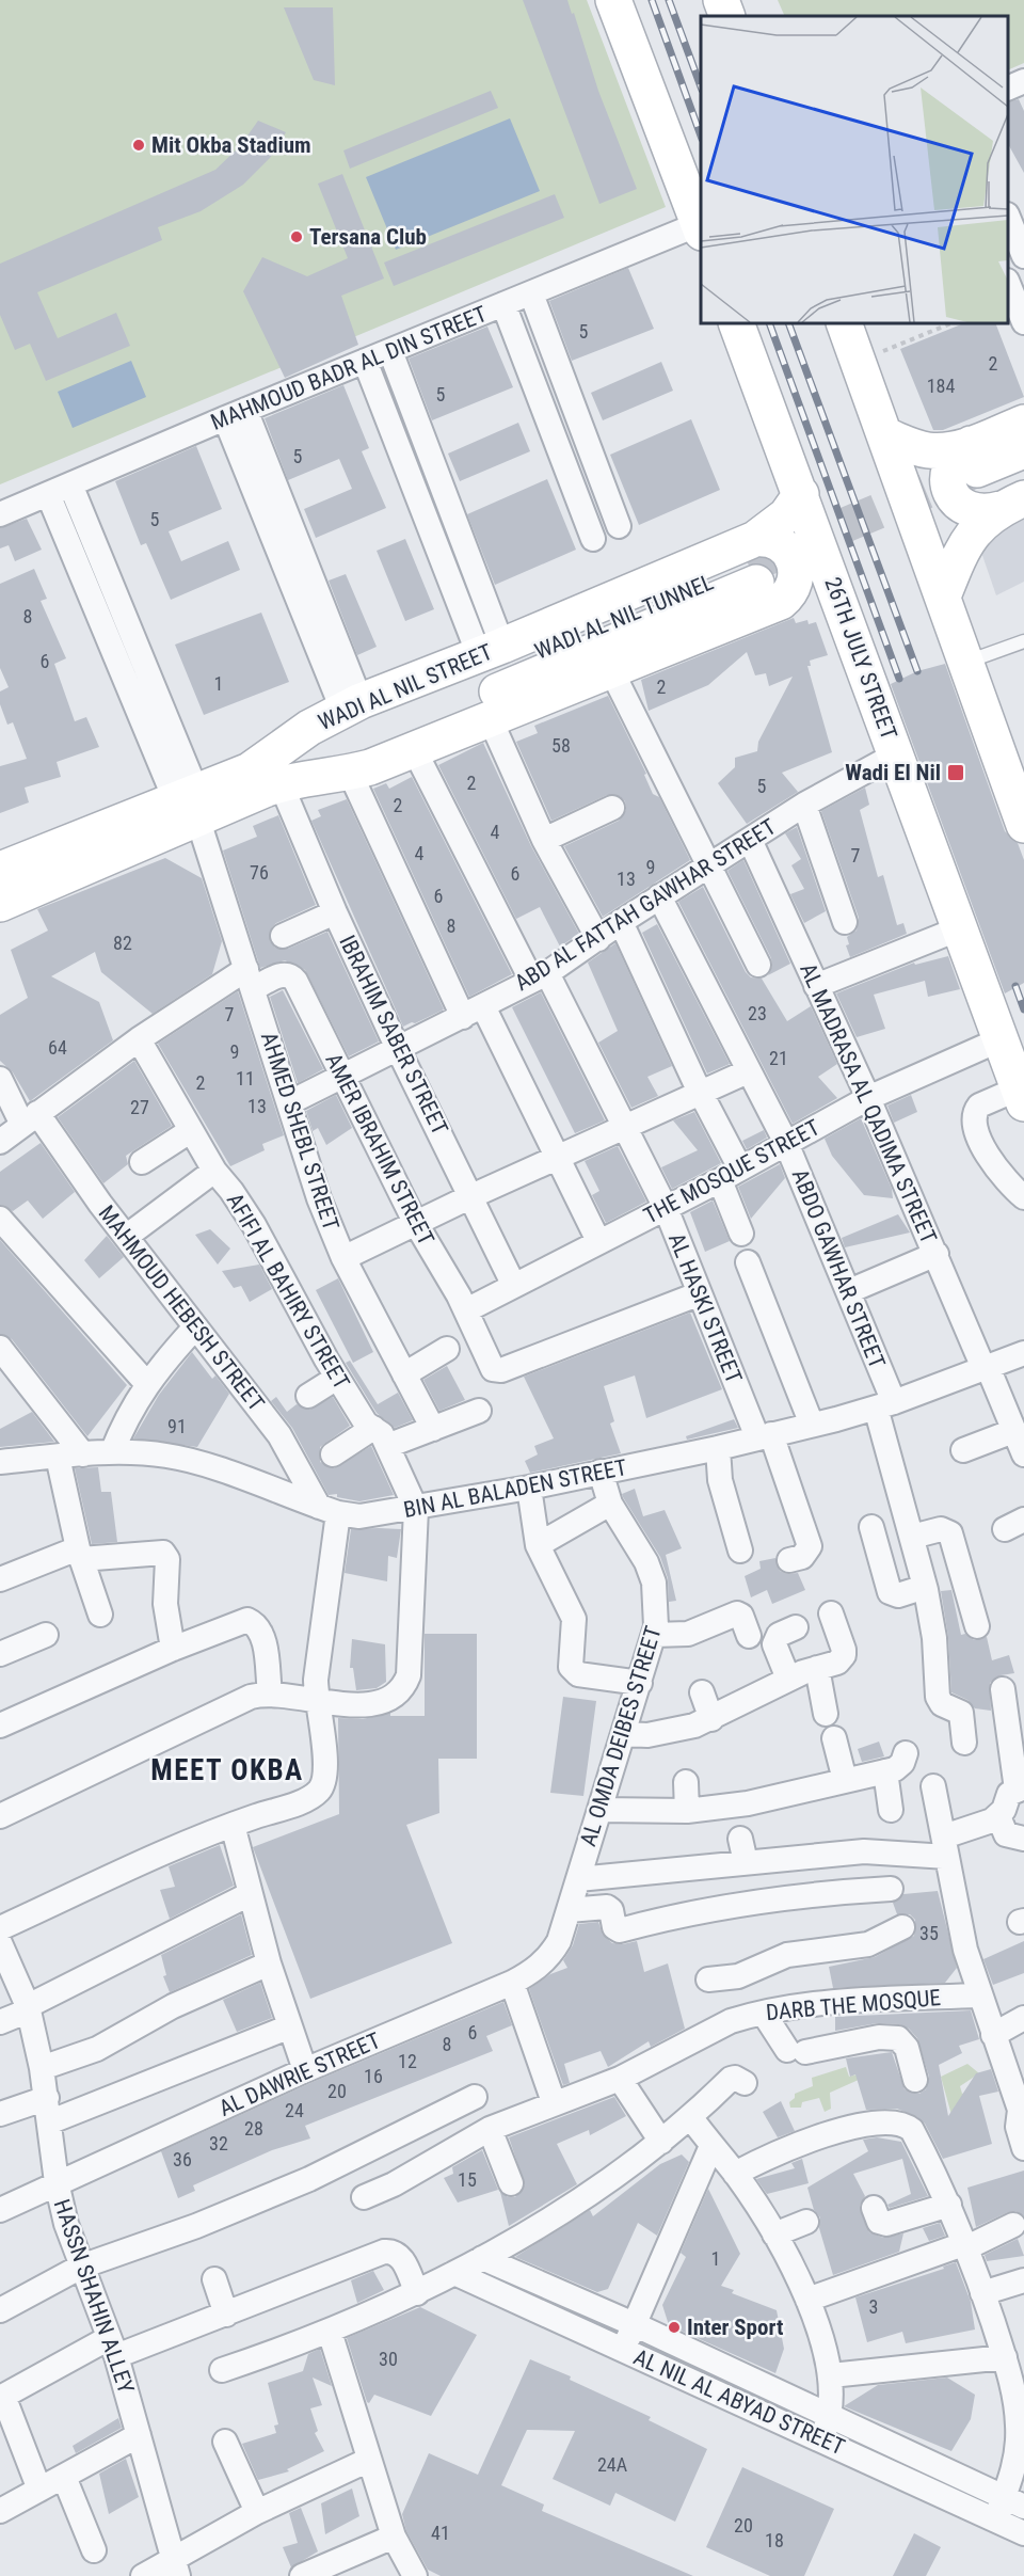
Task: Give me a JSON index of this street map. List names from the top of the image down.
{
  "streets": {
    "main road": ["WADI AL NIL TUNNEL", "26TH JULY STREET", "WADI AL NIL STREET"],
    "street": [
      "MAHMOUD BADR AL DIN STREET",
      "ABD AL FATTAH GAWHAR STREET",
      "IBRAHIM SABER STREET",
      "AL MADRASA AL QADIMA STREET",
      "AHMED SHEBL STREET",
      "AMER IBRAHIM STREET",
      "THE MOSQUE STREET",
      "ABDO GAWHAR STREET",
      "AFIFI AL BAHIRY STREET",
      "MAHMOUD HEBESH STREET",
      "AL HASKI STREET",
      "BIN AL BALADEN STREET",
      "AL OMDA DEIBES STREET",
      "DARB THE MOSQUE",
      "AL DAWRIE STREET",
      "HASSN SHAHIN ALLEY",
      "AL NIL AL ABYAD STREET"
    ]
  },
  "crossings": [
    ["MAHMOUD BADR AL DIN STREET", "AHMED SHEBL STREET"],
    ["WADI AL NIL TUNNEL", "WADI AL NIL STREET"],
    ["WADI AL NIL TUNNEL", "IBRAHIM SABER STREET"],
    ["26TH JULY STREET", "WADI AL NIL STREET"],
    ["26TH JULY STREET", "ABD AL FATTAH GAWHAR STREET"],
    ["26TH JULY STREET", "THE MOSQUE STREET"],
    ["WADI AL NIL STREET", "IBRAHIM SABER STREET"],
    ["WADI AL NIL STREET", "AHMED SHEBL STREET"],
    ["WADI AL NIL STREET", "AL HASKI STREET"],
    ["ABD AL FATTAH GAWHAR STREET", "IBRAHIM SABER STREET"],
    ["ABD AL FATTAH GAWHAR STREET", "AL MADRASA AL QADIMA STREET"],
    ["ABD AL FATTAH GAWHAR STREET", "AHMED SHEBL STREET"],
    ["ABD AL FATTAH GAWHAR STREET", "AMER IBRAHIM STREET"],
    ["ABD AL FATTAH GAWHAR STREET", "ABDO GAWHAR STREET"],
    ["ABD AL FATTAH GAWHAR STREET", "AL HASKI STREET"],
    ["IBRAHIM SABER STREET", "THE MOSQUE STREET"],
    ["AL MADRASA AL QADIMA STREET", "THE MOSQUE STREET"],
    ["AL MADRASA AL QADIMA STREET", "BIN AL BALADEN STREET"],
    ["AHMED SHEBL STREET", "AMER IBRAHIM STREET"],
    ["AMER IBRAHIM STREET", "THE MOSQUE STREET"],
    ["AMER IBRAHIM STREET", "AL HASKI STREET"],
    ["THE MOSQUE STREET", "ABDO GAWHAR STREET"],
    ["THE MOSQUE STREET", "AL HASKI STREET"],
    ["ABDO GAWHAR STREET", "BIN AL BALADEN STREET"],
    ["AFIFI AL BAHIRY STREET", "BIN AL BALADEN STREET"],
    ["MAHMOUD HEBESH STREET", "BIN AL BALADEN STREET"],
    ["AL HASKI STREET", "BIN AL BALADEN STREET"],
    ["BIN AL BALADEN STREET", "AL OMDA DEIBES STREET"],
    ["AL OMDA DEIBES STREET", "AL DAWRIE STREET"],
    ["AL DAWRIE STREET", "HASSN SHAHIN ALLEY"]
  ],
  "districts": ["MEET OKBA"],
  "places": {
    "other": ["Mit Okba Stadium", "Tersana Club", "Inter Sport"],
    "transit": ["Wadi El Nil"]
  },
  "house_numbers": [
    "5",
    "2",
    "184",
    "5",
    "5",
    "5",
    "8",
    "6",
    "1",
    "2",
    "58",
    "2",
    "5",
    "2",
    "4",
    "4",
    "7",
    "9",
    "76",
    "6",
    "13",
    "6",
    "8",
    "82",
    "23",
    "7",
    "64",
    "9",
    "21",
    "11",
    "2",
    "13",
    "27",
    "91",
    "35",
    "6",
    "8",
    "12",
    "16",
    "20",
    "24",
    "28",
    "32",
    "36",
    "15",
    "1",
    "3",
    "30",
    "24A",
    "20",
    "41",
    "18"
  ]
}
